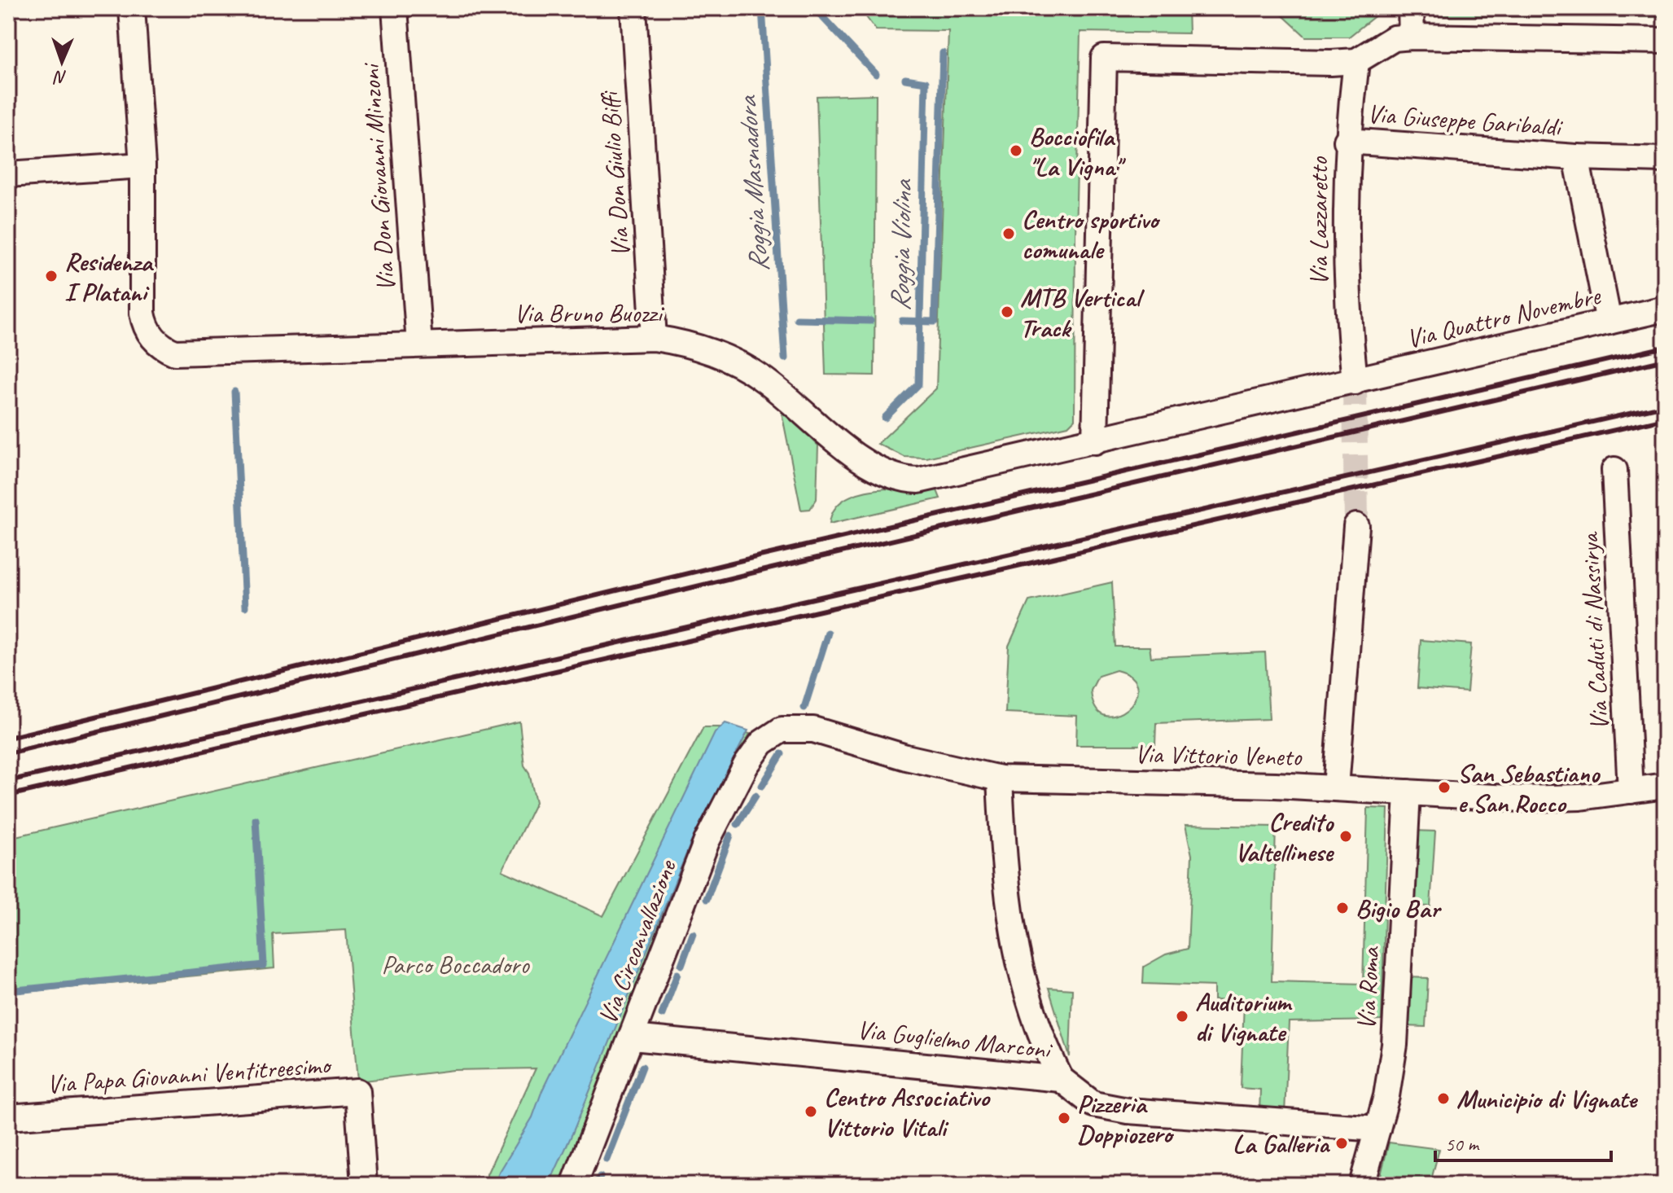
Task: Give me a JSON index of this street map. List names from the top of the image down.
{
  "streets": {
    "street": [
      "Via Giuseppe Garibaldi",
      "Via Don Giulio Biffi",
      "Via Don Giovanni Minzoni",
      "Via Lazzaretto",
      "Via Bruno Buozzi",
      "Via Quattro Novembre",
      "Via Caduti di Nassirya",
      "Via Vittorio Veneto",
      "Via Circonvallazione",
      "Via Roma",
      "Via Guglielmo Marconi",
      "Via Papa Giovanni Ventitreesimo"
    ]
  },
  "crossings": [
    ["Via Giuseppe Garibaldi", "Via Lazzaretto"],
    ["Via Giuseppe Garibaldi", "Via Quattro Novembre"],
    ["Via Don Giulio Biffi", "Via Bruno Buozzi"],
    ["Via Don Giovanni Minzoni", "Via Bruno Buozzi"],
    ["Via Lazzaretto", "Via Quattro Novembre"],
    ["Via Bruno Buozzi", "Via Quattro Novembre"],
    ["Via Caduti di Nassirya", "Via Vittorio Veneto"],
    ["Via Vittorio Veneto", "Via Circonvallazione"],
    ["Via Vittorio Veneto", "Via Roma"],
    ["Via Circonvallazione", "Via Guglielmo Marconi"],
    ["Via Roma", "Via Guglielmo Marconi"]
  ],
  "water": ["Roggia Masnadora", "Roggia Violina"],
  "parks": ["Parco Boccadoro"],
  "places": [
    "Bocciofila \"La Vigna\"",
    "Centro sportivo comunale",
    "Residenza I Platani",
    "MTB Vertical Track",
    "San Sebastiano e San Rocco",
    "Credito Valtellinese",
    "Bigio Bar",
    "Auditorium di Vignate",
    "Municipio di Vignate",
    "Centro Associativo Vittorio Vitali",
    "Pizzeria Doppiozero",
    "La Galleria"
  ],
  "scale_bar": "50 m",
  "north": "bottom"
}
